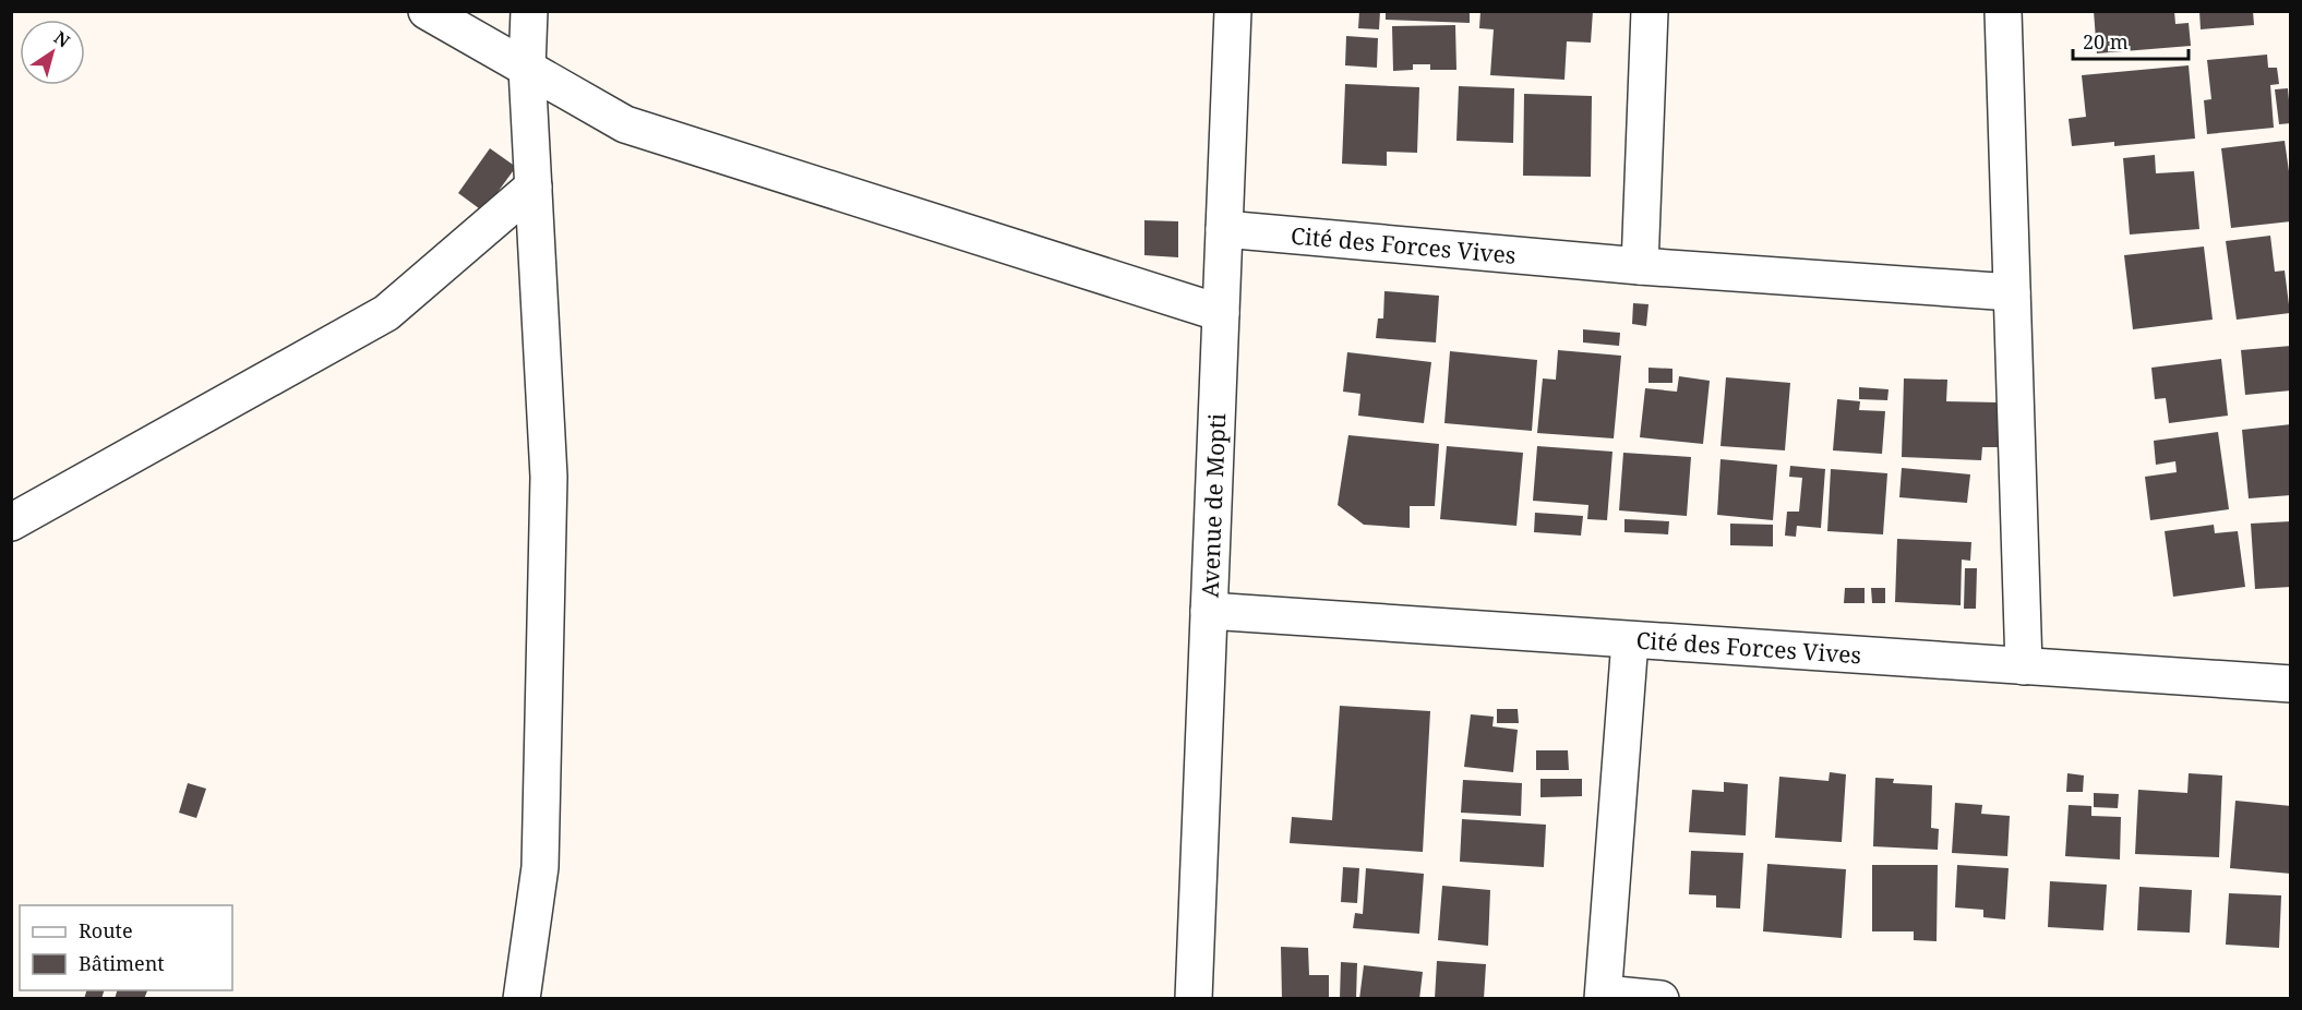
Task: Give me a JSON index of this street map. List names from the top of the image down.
{
  "streets": {
    "street": ["Cité des Forces Vives", "Avenue de Mopti"]
  },
  "crossings": [
    ["Cité des Forces Vives", "Avenue de Mopti"]
  ],
  "legend": ["Route", "Bâtiment"],
  "scale_bar": "20 m",
  "north": "top right"
}
